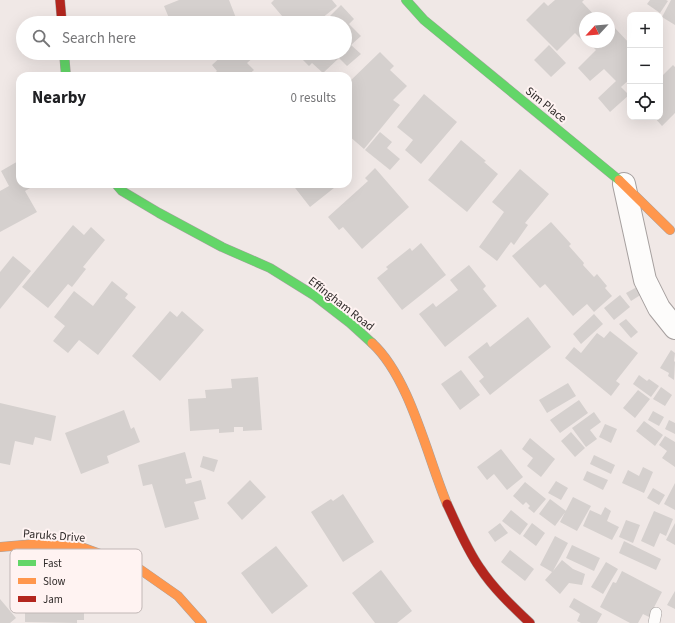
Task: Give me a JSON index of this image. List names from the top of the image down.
{
  "streets": {
    "street": ["Sim Place", "Effingham Road", "Paruks Drive"]
  },
  "legend": ["Fast", "Slow", "Jam"],
  "north": "bottom left",
  "page": {
    "map_buttons": ["+", "−"],
    "search": "Search here",
    "heading": ["Nearby", "0 results"]
  }
}
